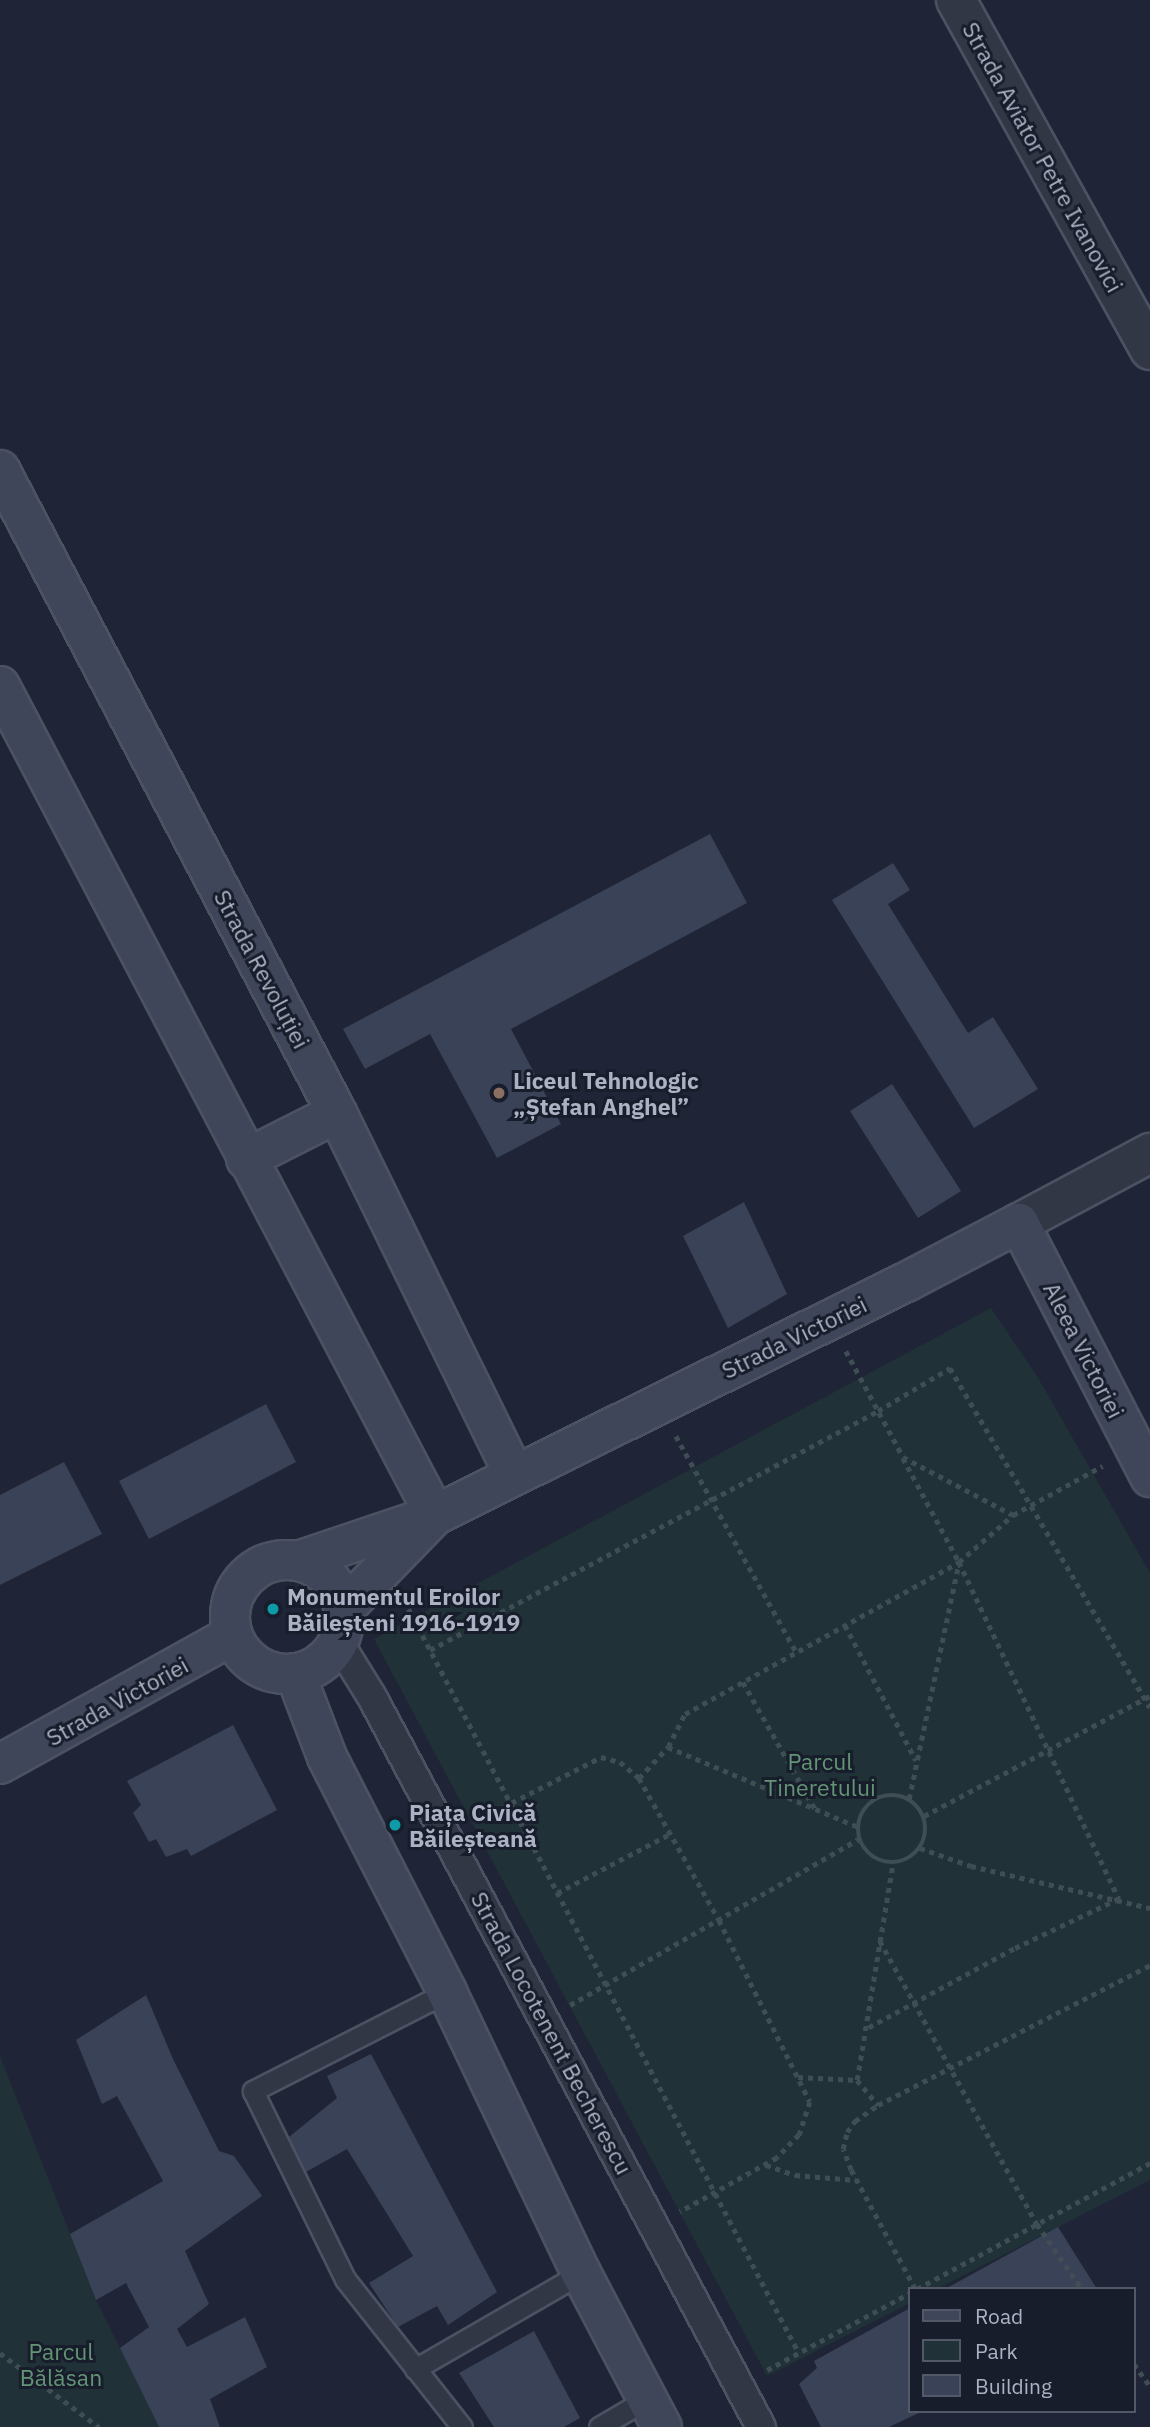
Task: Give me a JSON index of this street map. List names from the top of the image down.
{
  "streets": {
    "main road": ["Strada Revoluției", "Strada Victoriei", "Aleea Victoriei"],
    "street": ["Strada Aviator Petre Ivanovici", "Strada Locotenent Becherescu"]
  },
  "crossings": [
    ["Strada Revoluției", "Strada Victoriei"],
    ["Strada Victoriei", "Aleea Victoriei"],
    ["Strada Victoriei", "Strada Locotenent Becherescu"]
  ],
  "parks": ["Parcul Tineretului", "Parcul Bălăsan"],
  "places": ["Liceul Tehnologic „Ștefan Anghel”", "Monumentul Eroilor Băileșteni 1916-1919", "Piața Civică Băileșteană"],
  "legend": ["Road", "Park", "Building"]
}
